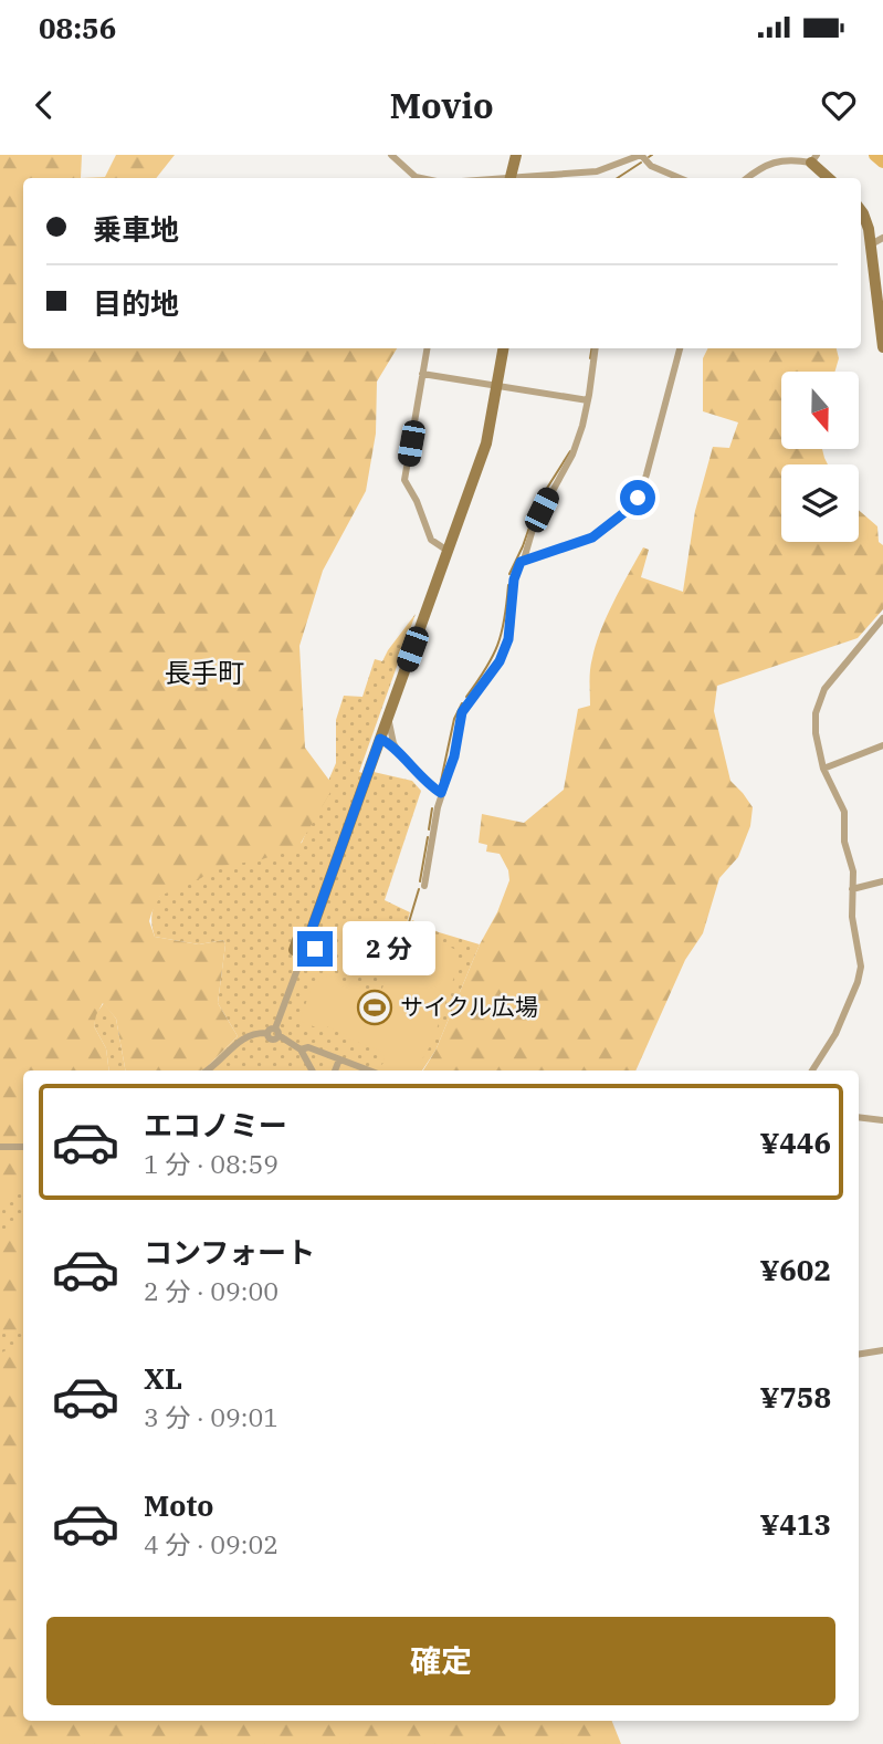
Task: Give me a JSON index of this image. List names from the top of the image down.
{
  "districts": ["長手町"],
  "places": {
    "sports": ["サイクル広場"]
  },
  "north": "bottom",
  "page": {
    "status": "08:56",
    "header": "Movio",
    "banner": ["乗車地", "目的地"],
    "bubble": "2 分",
    "list": [
      {
        "name": "エコノミー",
        "note": "1 分 · 08:59",
        "value": "¥446"
      },
      {
        "name": "コンフォート",
        "note": "2 分 · 09:00",
        "value": "¥602"
      },
      {
        "name": "XL",
        "note": "3 分 · 09:01",
        "value": "¥758"
      },
      {
        "name": "Moto",
        "note": "4 分 · 09:02",
        "value": "¥413"
      }
    ],
    "buttons": "確定"
  }
}
